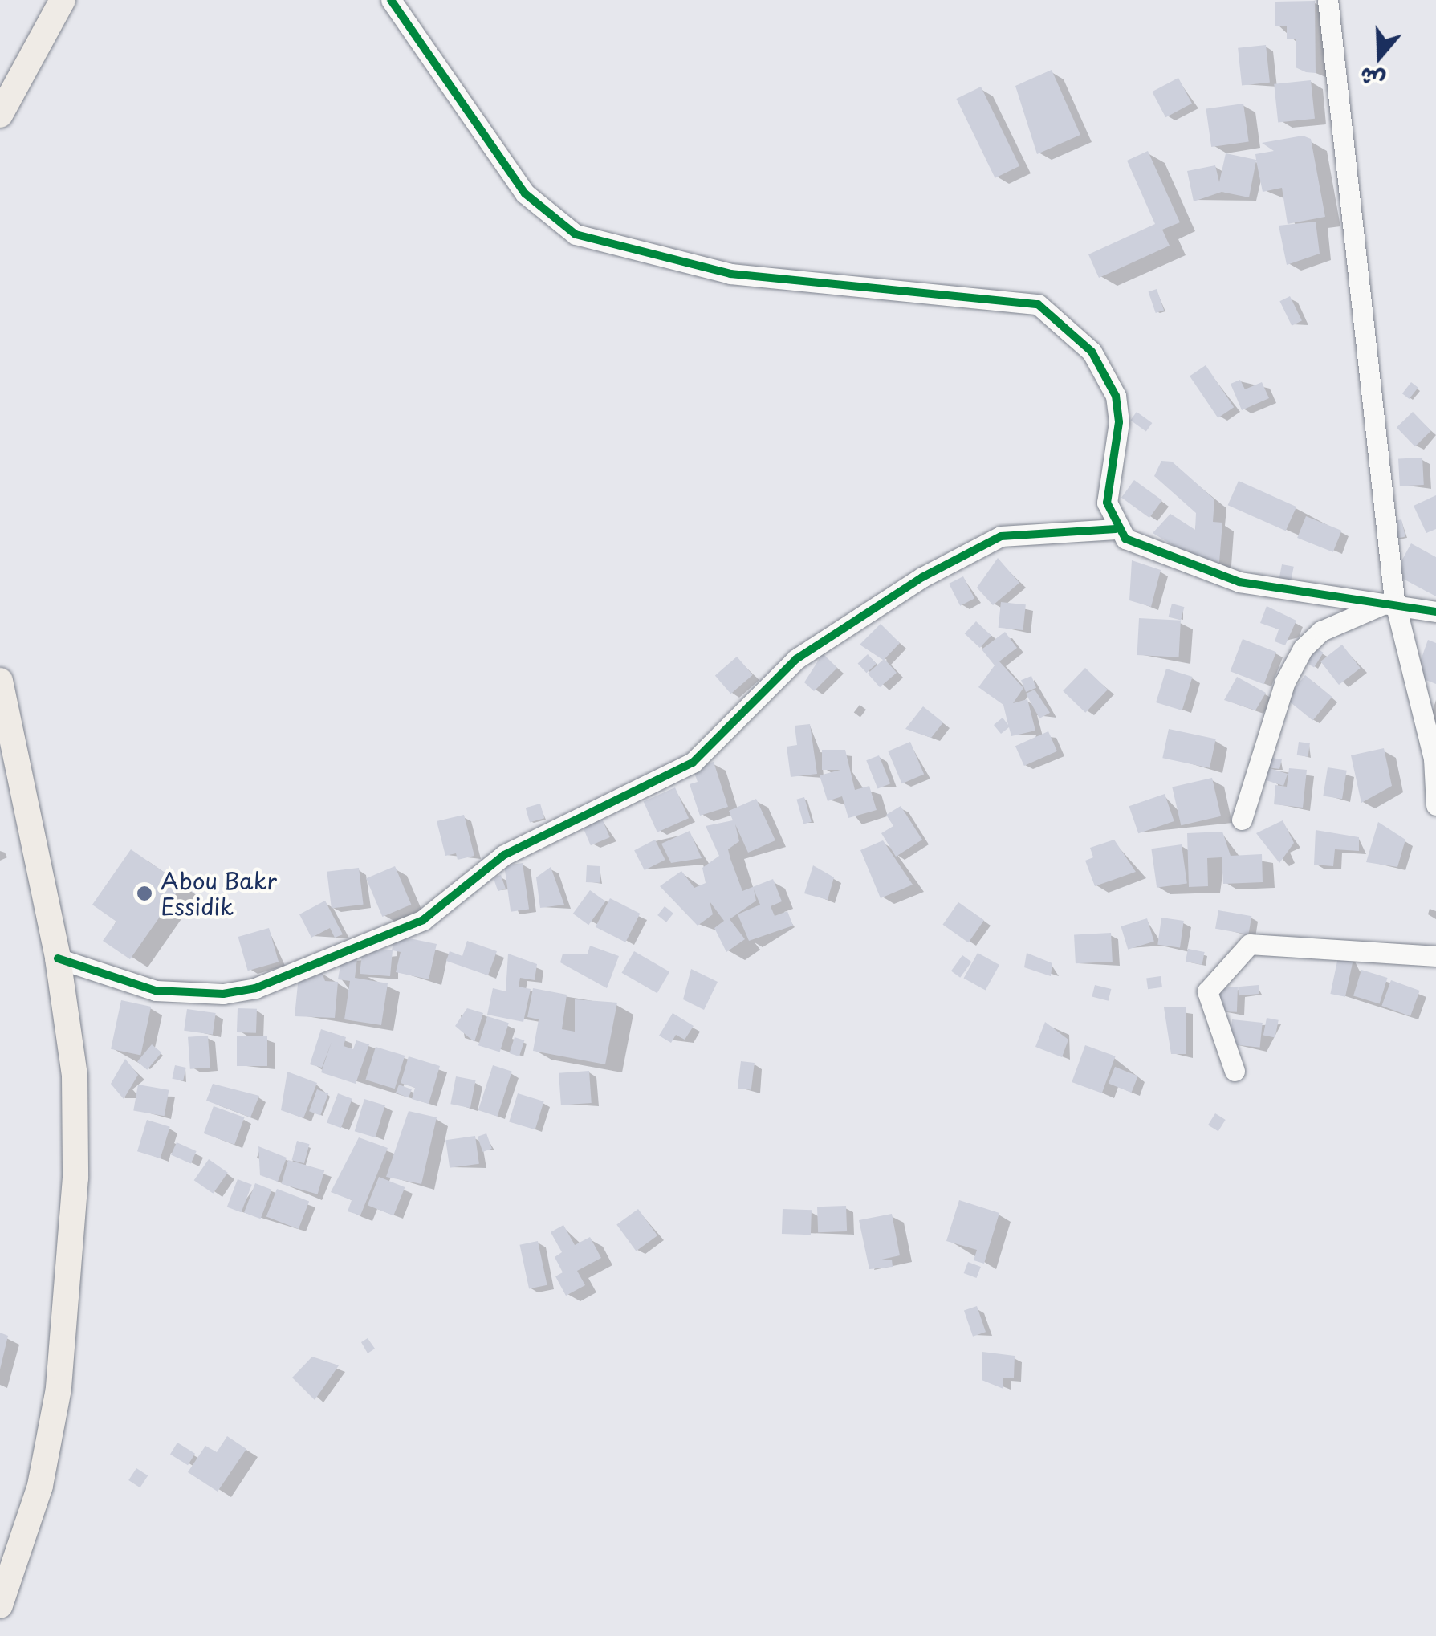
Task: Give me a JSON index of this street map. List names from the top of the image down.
{
  "places": ["Abou Bakr Essidik"],
  "north": "bottom"
}
